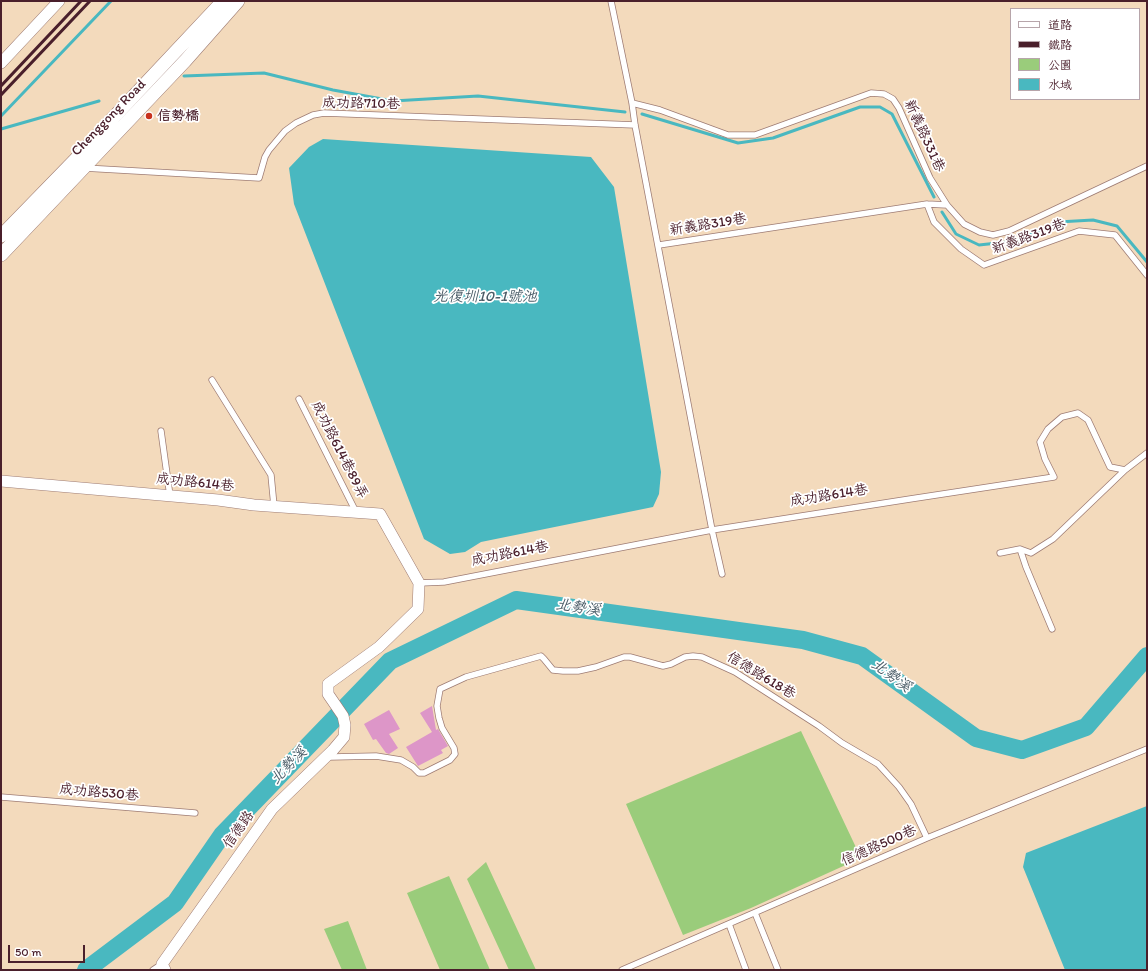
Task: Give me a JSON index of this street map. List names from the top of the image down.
{
  "streets": {
    "street": ["Chenggong Road", "成功路614巷", "信德路"],
    "lane": [
      "成功路710巷",
      "新義路331巷",
      "新義路319巷",
      "成功路614巷89弄",
      "信德路618巷",
      "成功路530巷",
      "信德路500巷"
    ]
  },
  "crossings": [
    ["成功路710巷", "Chenggong Road"],
    ["新義路331巷", "新義路319巷"],
    ["成功路614巷89弄", "成功路614巷"],
    ["成功路614巷", "信德路"],
    ["信德路618巷", "信德路"],
    ["信德路618巷", "信德路500巷"]
  ],
  "water": ["光復圳10-1號池", "北勢溪"],
  "places": ["信勢橋"],
  "legend": [
    "道路",
    "鐵路",
    "公園",
    "水域"
  ],
  "scale_bar": "50 m"
}
